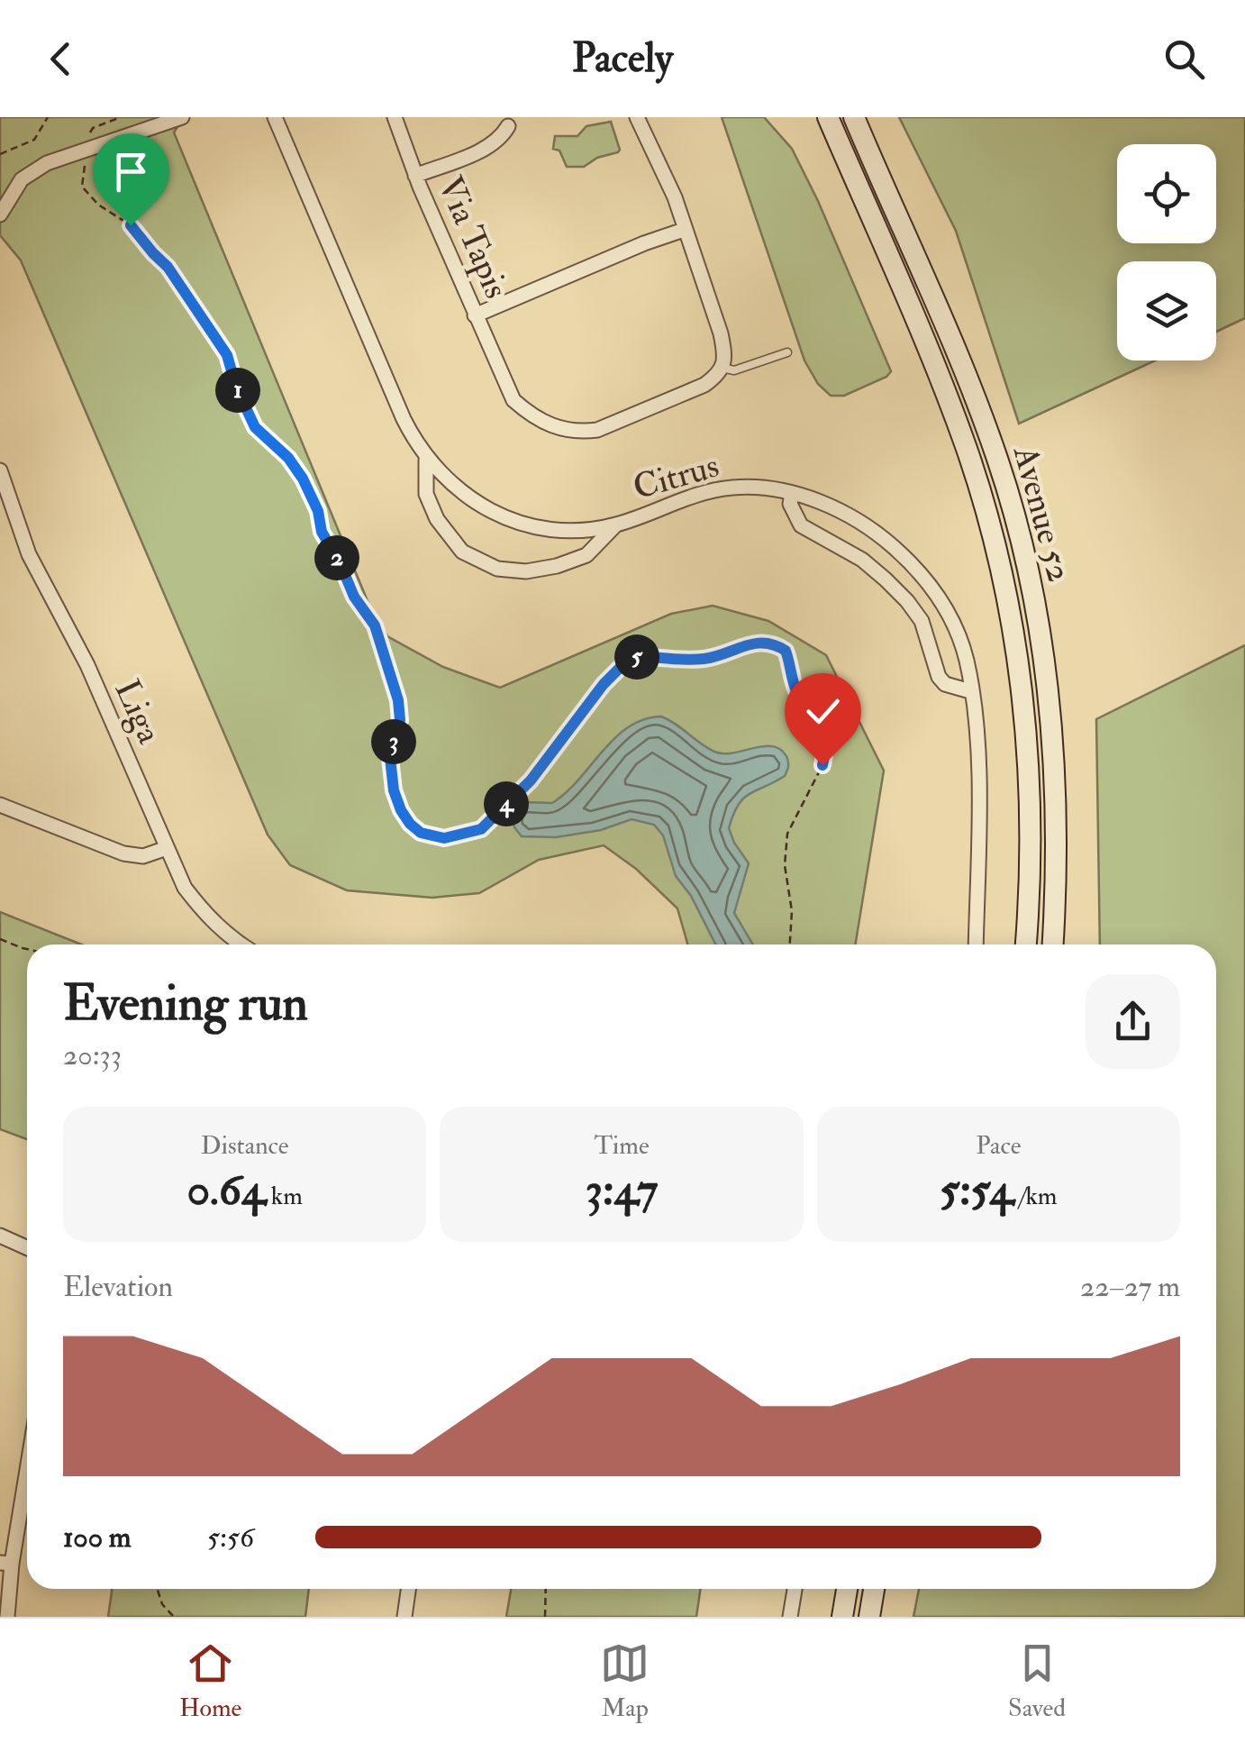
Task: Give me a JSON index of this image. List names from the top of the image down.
{
  "streets": {
    "main road": ["Avenue 52"],
    "street": ["Via Tapis", "Citrus", "Liga"]
  },
  "page": {
    "header": "Pacely",
    "pins": [
      "1",
      "2",
      "5",
      "3",
      "4"
    ],
    "heading": ["Evening run", "20:33"],
    "stats": [
      ["Distance", "0.64 km"],
      ["Time", "3:47"],
      ["Pace", "5:54 /km"]
    ],
    "chart": ["Elevation", "22–27 m"],
    "list": [
      {
        "name": "100 m",
        "note": "5:56"
      }
    ],
    "tabs": ["Home", "Map", "Saved"]
  }
}
